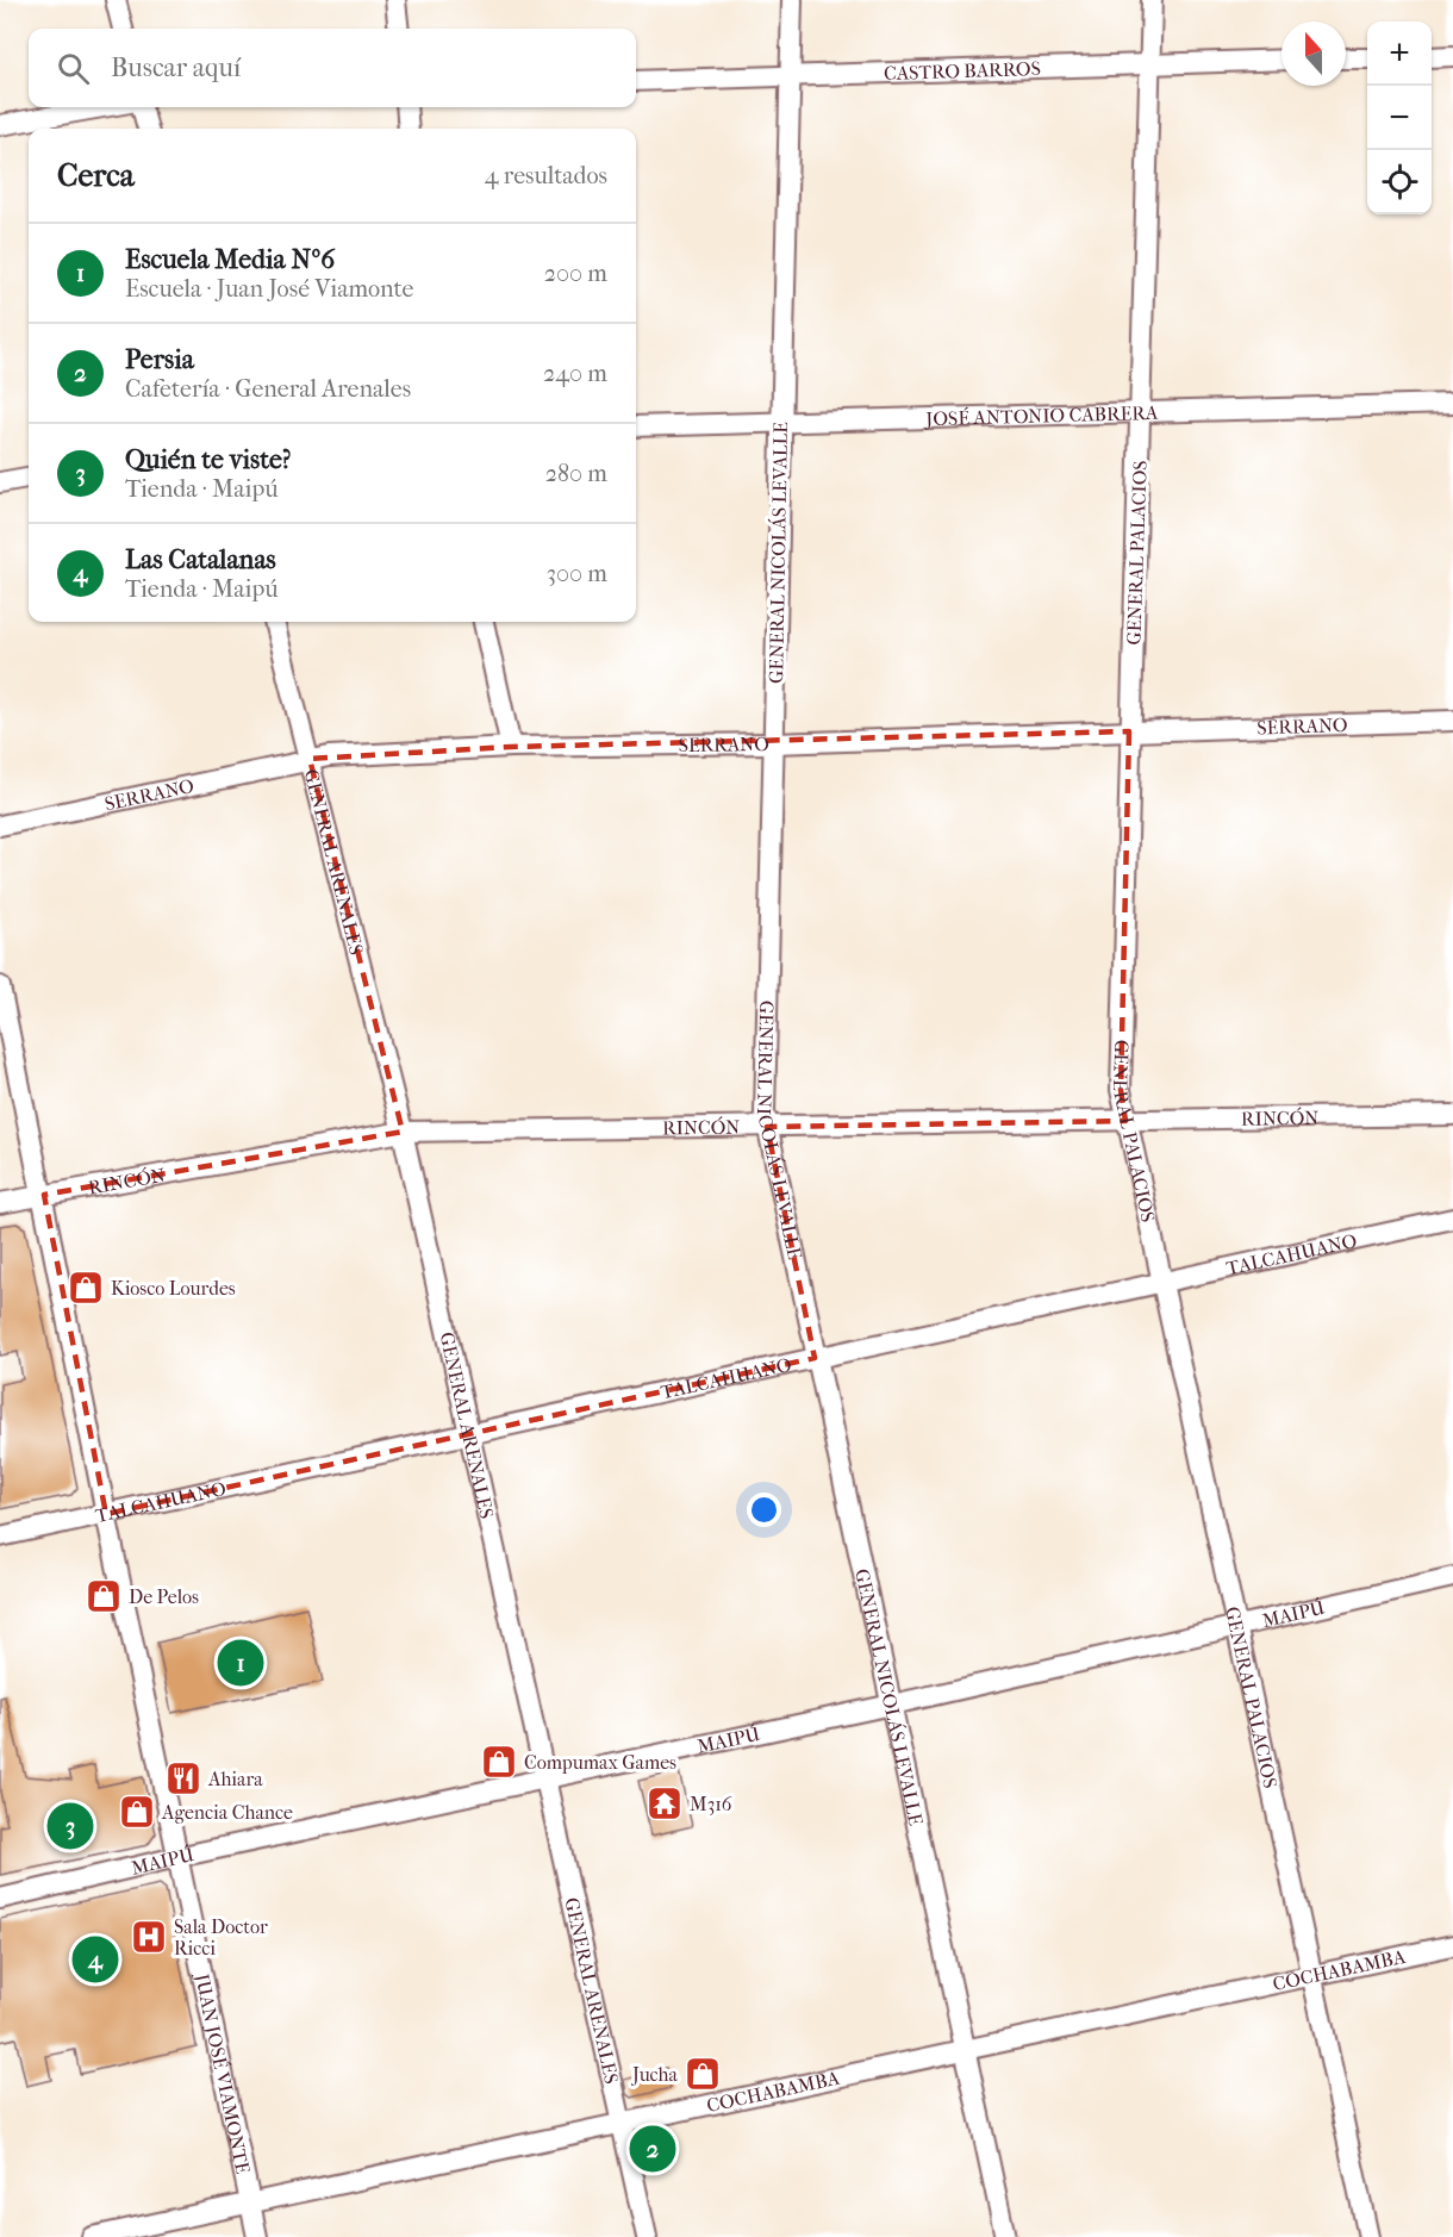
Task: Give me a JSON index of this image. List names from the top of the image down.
{
  "streets": {
    "street": [
      "CASTRO BARROS",
      "JOSÉ ANTONIO CABRERA",
      "GENERAL NICOLÁS LEVALLE",
      "GENERAL PALACIOS",
      "SERRANO",
      "GENERAL ARENALES",
      "RINCÓN",
      "TALCAHUANO",
      "MAIPÚ",
      "COCHABAMBA",
      "JUAN JOSÉ VIAMONTE"
    ]
  },
  "crossings": [
    ["CASTRO BARROS", "GENERAL NICOLÁS LEVALLE"],
    ["CASTRO BARROS", "GENERAL PALACIOS"],
    ["JOSÉ ANTONIO CABRERA", "GENERAL NICOLÁS LEVALLE"],
    ["JOSÉ ANTONIO CABRERA", "GENERAL PALACIOS"],
    ["GENERAL NICOLÁS LEVALLE", "SERRANO"],
    ["GENERAL NICOLÁS LEVALLE", "RINCÓN"],
    ["GENERAL NICOLÁS LEVALLE", "TALCAHUANO"],
    ["GENERAL NICOLÁS LEVALLE", "MAIPÚ"],
    ["GENERAL NICOLÁS LEVALLE", "COCHABAMBA"],
    ["GENERAL PALACIOS", "SERRANO"],
    ["GENERAL PALACIOS", "RINCÓN"],
    ["GENERAL PALACIOS", "TALCAHUANO"],
    ["GENERAL PALACIOS", "MAIPÚ"],
    ["GENERAL PALACIOS", "COCHABAMBA"],
    ["SERRANO", "GENERAL ARENALES"],
    ["GENERAL ARENALES", "RINCÓN"],
    ["GENERAL ARENALES", "TALCAHUANO"],
    ["GENERAL ARENALES", "MAIPÚ"],
    ["GENERAL ARENALES", "COCHABAMBA"],
    ["RINCÓN", "JUAN JOSÉ VIAMONTE"],
    ["TALCAHUANO", "JUAN JOSÉ VIAMONTE"],
    ["MAIPÚ", "JUAN JOSÉ VIAMONTE"],
    ["COCHABAMBA", "JUAN JOSÉ VIAMONTE"]
  ],
  "places": {
    "shop": [
      "Kiosco Lourdes",
      "De Pelos",
      "Compumax Games",
      "Agencia Chance",
      "Jucha"
    ],
    "restaurant": ["Ahiara"],
    "temple": ["M316"],
    "hospital": ["Sala Doctor Ricci"]
  },
  "north": "top",
  "page": {
    "map_buttons": ["+", "−"],
    "search": "Buscar aquí",
    "heading": ["Cerca", "4 resultados"],
    "list": [
      {
        "mark": "1",
        "name": "Escuela Media Nº6",
        "note": "Escuela · Juan José Viamonte",
        "value": "200 m"
      },
      {
        "mark": "2",
        "name": "Persia",
        "note": "Cafetería · General Arenales",
        "value": "240 m"
      },
      {
        "mark": "3",
        "name": "Quién te viste?",
        "note": "Tienda · Maipú",
        "value": "280 m"
      },
      {
        "mark": "4",
        "name": "Las Catalanas",
        "note": "Tienda · Maipú",
        "value": "300 m"
      }
    ],
    "pins": [
      "1",
      "3",
      "4",
      "2"
    ]
  }
}
